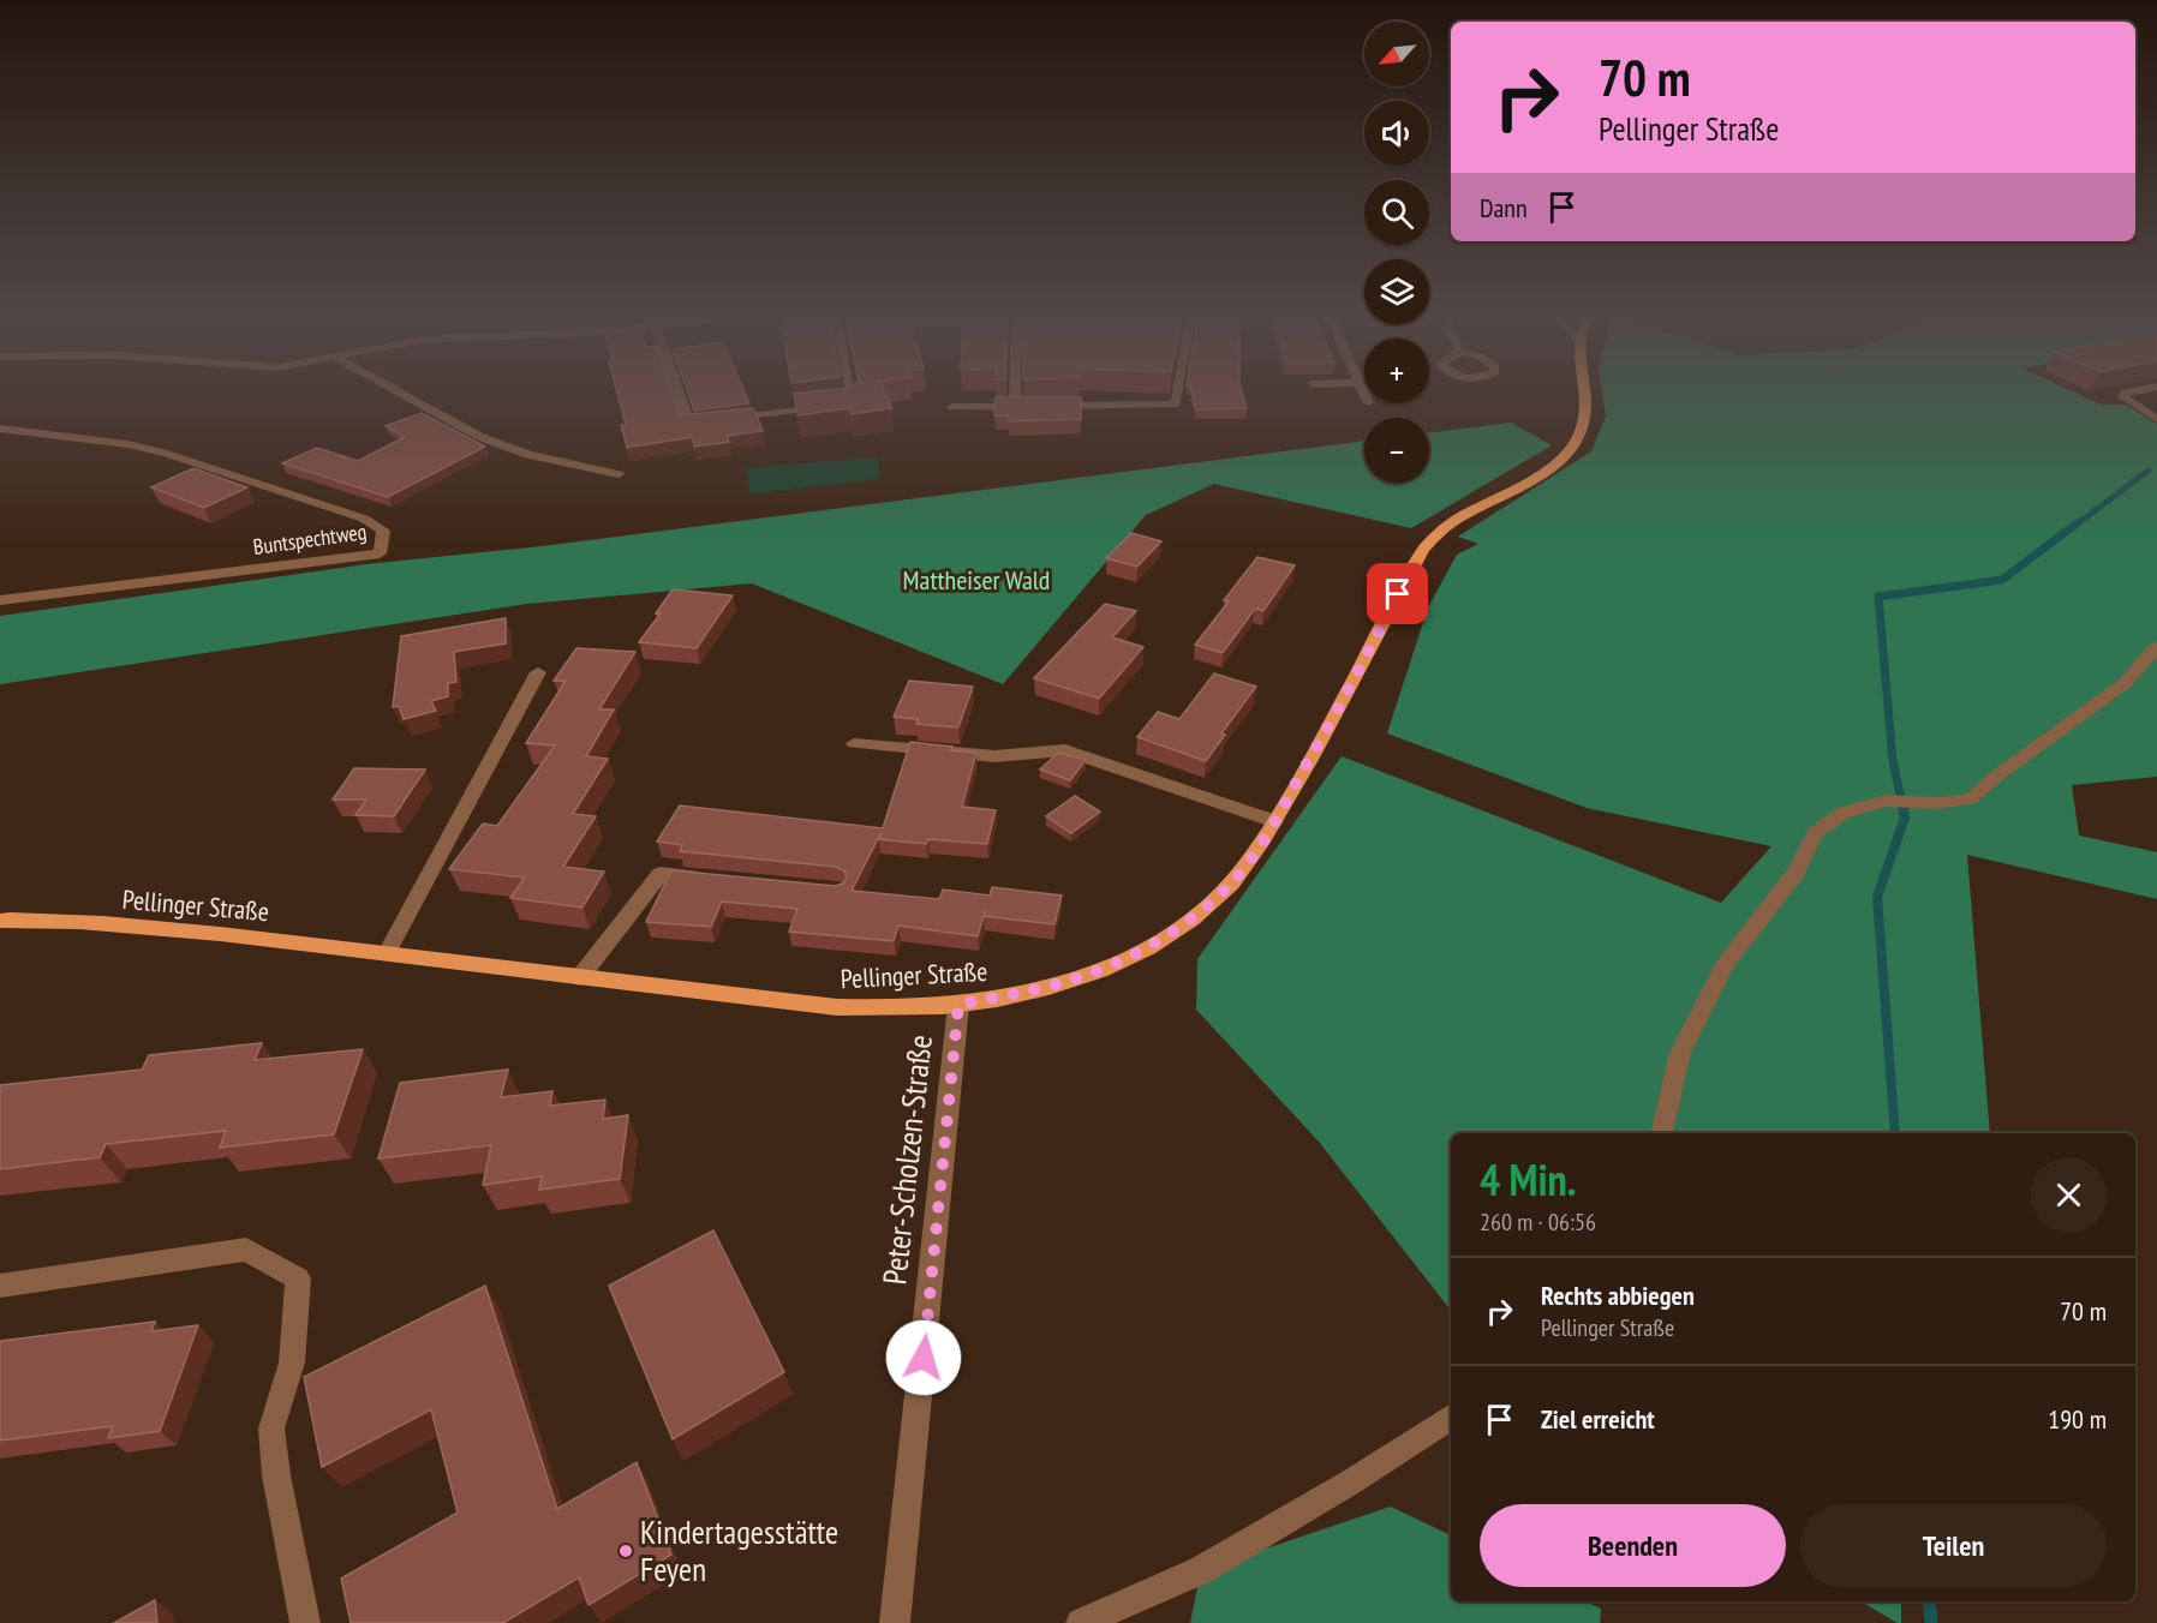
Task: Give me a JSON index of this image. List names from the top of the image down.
{
  "streets": {
    "main road": ["Pellinger Straße"],
    "street": ["Buntspechtweg", "Peter-Scholzen-Straße"]
  },
  "crossings": [
    ["Pellinger Straße", "Peter-Scholzen-Straße"]
  ],
  "parks": ["Mattheiser Wald"],
  "places": ["Kindertagesstätte Feyen"],
  "north": "bottom left",
  "page": {
    "map_buttons": ["+", "−"],
    "turn": ["70 m", "Pellinger Straße"],
    "then": "Dann",
    "heading": ["4 Min.", "260 m · 06:56"],
    "list": [
      {
        "name": "Rechts abbiegen",
        "note": "Pellinger Straße",
        "value": "70 m"
      },
      {
        "name": "Ziel erreicht",
        "value": "190 m"
      }
    ],
    "buttons": ["Beenden", "Teilen"]
  }
}
